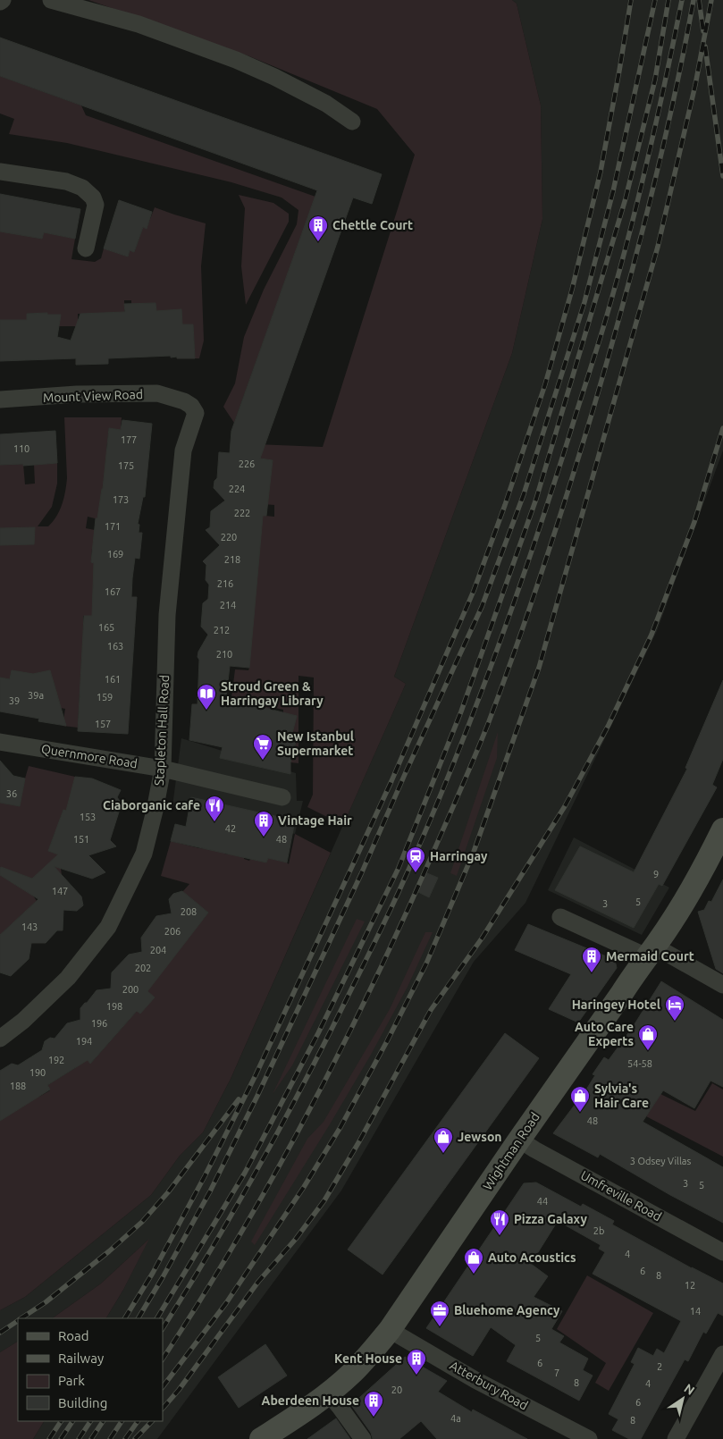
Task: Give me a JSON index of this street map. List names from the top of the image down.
{
  "streets": {
    "main road": ["Wightman Road"],
    "street": [
      "Mount View Road",
      "Stapleton Hall Road",
      "Quernmore Road",
      "Umfreville Road",
      "Atterbury Road"
    ]
  },
  "crossings": [
    ["Mount View Road", "Stapleton Hall Road"],
    ["Stapleton Hall Road", "Quernmore Road"],
    ["Wightman Road", "Umfreville Road"],
    ["Wightman Road", "Atterbury Road"]
  ],
  "places": {
    "building": [
      "Chettle Court",
      "Vintage Hair",
      "Mermaid Court",
      "Kent House",
      "Aberdeen House"
    ],
    "library": ["Stroud Green & Harringay Library"],
    "supermarket": ["New Istanbul Supermarket"],
    "restaurant": ["Ciaborganic cafe", "Pizza Galaxy"],
    "station": ["Harringay"],
    "hotel": ["Haringey Hotel"],
    "shop": [
      "Auto Care Experts",
      "Sylvia's Hair Care",
      "Jewson",
      "Auto Acoustics"
    ],
    "office": ["Bluehome Agency"]
  },
  "house_numbers": [
    "177",
    "110",
    "226",
    "175",
    "224",
    "173",
    "222",
    "171",
    "220",
    "169",
    "218",
    "216",
    "167",
    "214",
    "165",
    "212",
    "163",
    "210",
    "161",
    "39a",
    "159",
    "39",
    "157",
    "36",
    "153",
    "42",
    "151",
    "48",
    "9",
    "147",
    "5",
    "3",
    "208",
    "143",
    "206",
    "204",
    "202",
    "200",
    "198",
    "196",
    "194",
    "192",
    "54-58",
    "190",
    "188",
    "48",
    "3 Odsey Villas",
    "3",
    "5",
    "44",
    "2b",
    "4",
    "6",
    "8",
    "12",
    "14",
    "5",
    "6",
    "2",
    "7",
    "8",
    "4",
    "20",
    "6",
    "4a",
    "8"
  ],
  "legend": [
    "Road",
    "Railway",
    "Park",
    "Building"
  ],
  "north": "top right"
}
